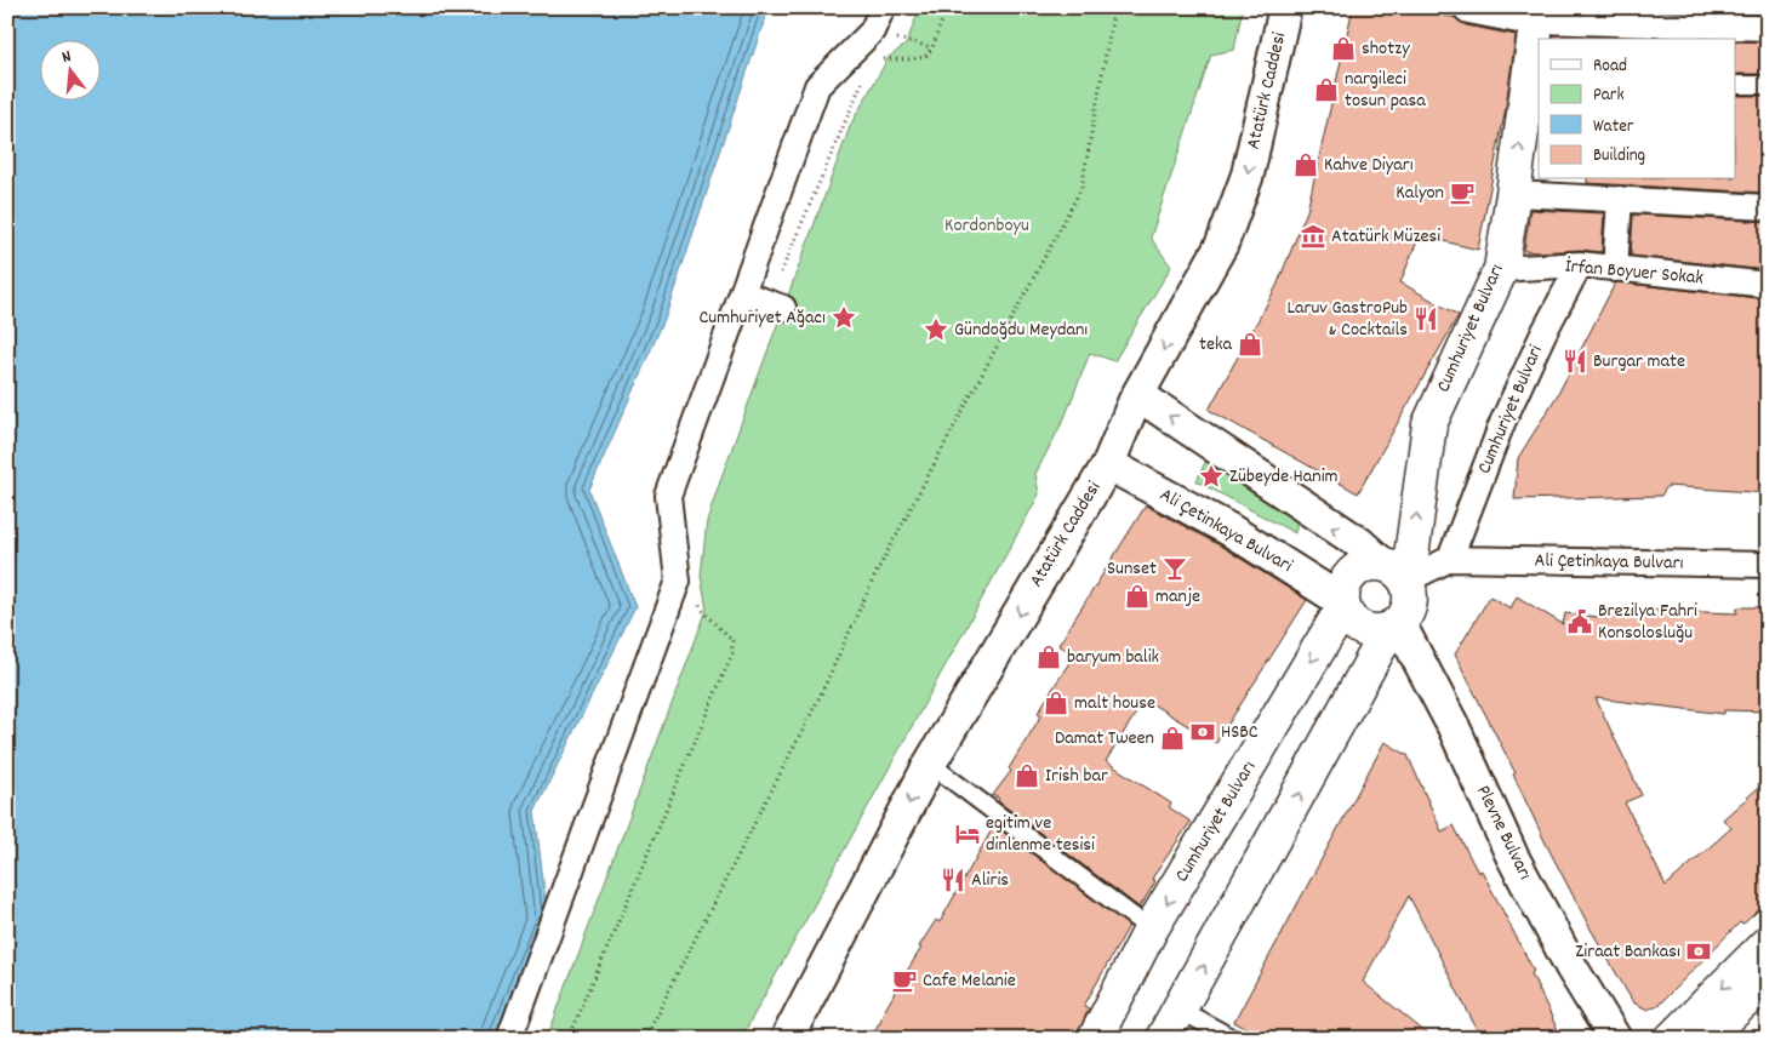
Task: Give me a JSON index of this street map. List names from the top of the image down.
{
  "streets": {
    "street": [
      "Atatürk Caddesi",
      "İrfan Boyuer Sokak",
      "Cumhuriyet Bulvarı",
      "Cumhuriyet Bulvari",
      "Ali Çetinkaya Bulvari",
      "Ali Çetinkaya Bulvarı",
      "Plevne Bulvarı"
    ]
  },
  "crossings": [
    ["Atatürk Caddesi", "Ali Çetinkaya Bulvari"],
    ["İrfan Boyuer Sokak", "Cumhuriyet Bulvarı"],
    ["İrfan Boyuer Sokak", "Cumhuriyet Bulvari"],
    ["Cumhuriyet Bulvarı", "Ali Çetinkaya Bulvari"],
    ["Cumhuriyet Bulvarı", "Plevne Bulvarı"],
    ["Cumhuriyet Bulvari", "Ali Çetinkaya Bulvarı"],
    ["Ali Çetinkaya Bulvari", "Plevne Bulvarı"]
  ],
  "one_way": ["Atatürk Caddesi"],
  "parks": ["Kordonboyu"],
  "places": {
    "shop": [
      "shotzy",
      "nargileci tosun pasa",
      "Kahve Diyarı",
      "teka",
      "manje",
      "baryum balik",
      "malt house",
      "Damat Tween",
      "Irish bar"
    ],
    "cafe": ["Kalyon", "Cafe Melanie"],
    "museum": ["Atatürk Müzesi"],
    "place": ["Cumhuriyet Ağacı", "Gündoğdu Meydanı", "Zübeyde Hanim"],
    "restaurant": ["Laruv GastroPub & Cocktails", "Burgar mate", "Aliris"],
    "bar": ["Sunset"],
    "public building": ["Brezilya Fahri Konsolosluğu"],
    "bank": ["HSBC", "Ziraat Bankası"],
    "hotel": ["egitim ve dinlenme tesisi"]
  },
  "legend": [
    "Road",
    "Park",
    "Water",
    "Building"
  ],
  "north": "top"
}
